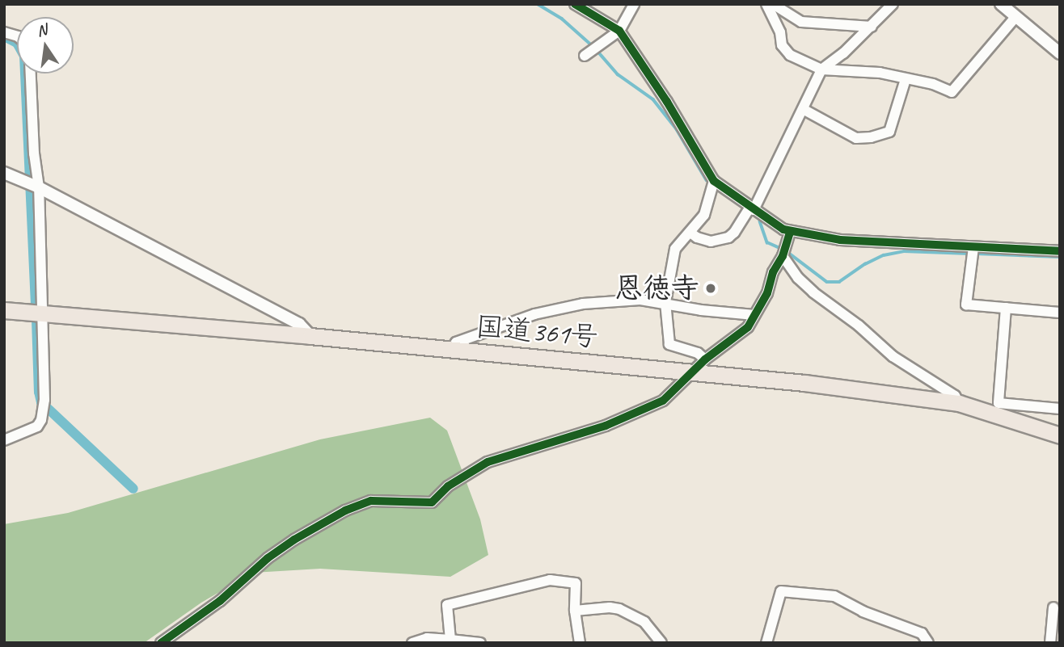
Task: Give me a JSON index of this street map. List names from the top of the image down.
{
  "streets": {
    "highway": ["国道361号"]
  },
  "places": ["恩徳寺"],
  "north": "top"
}
